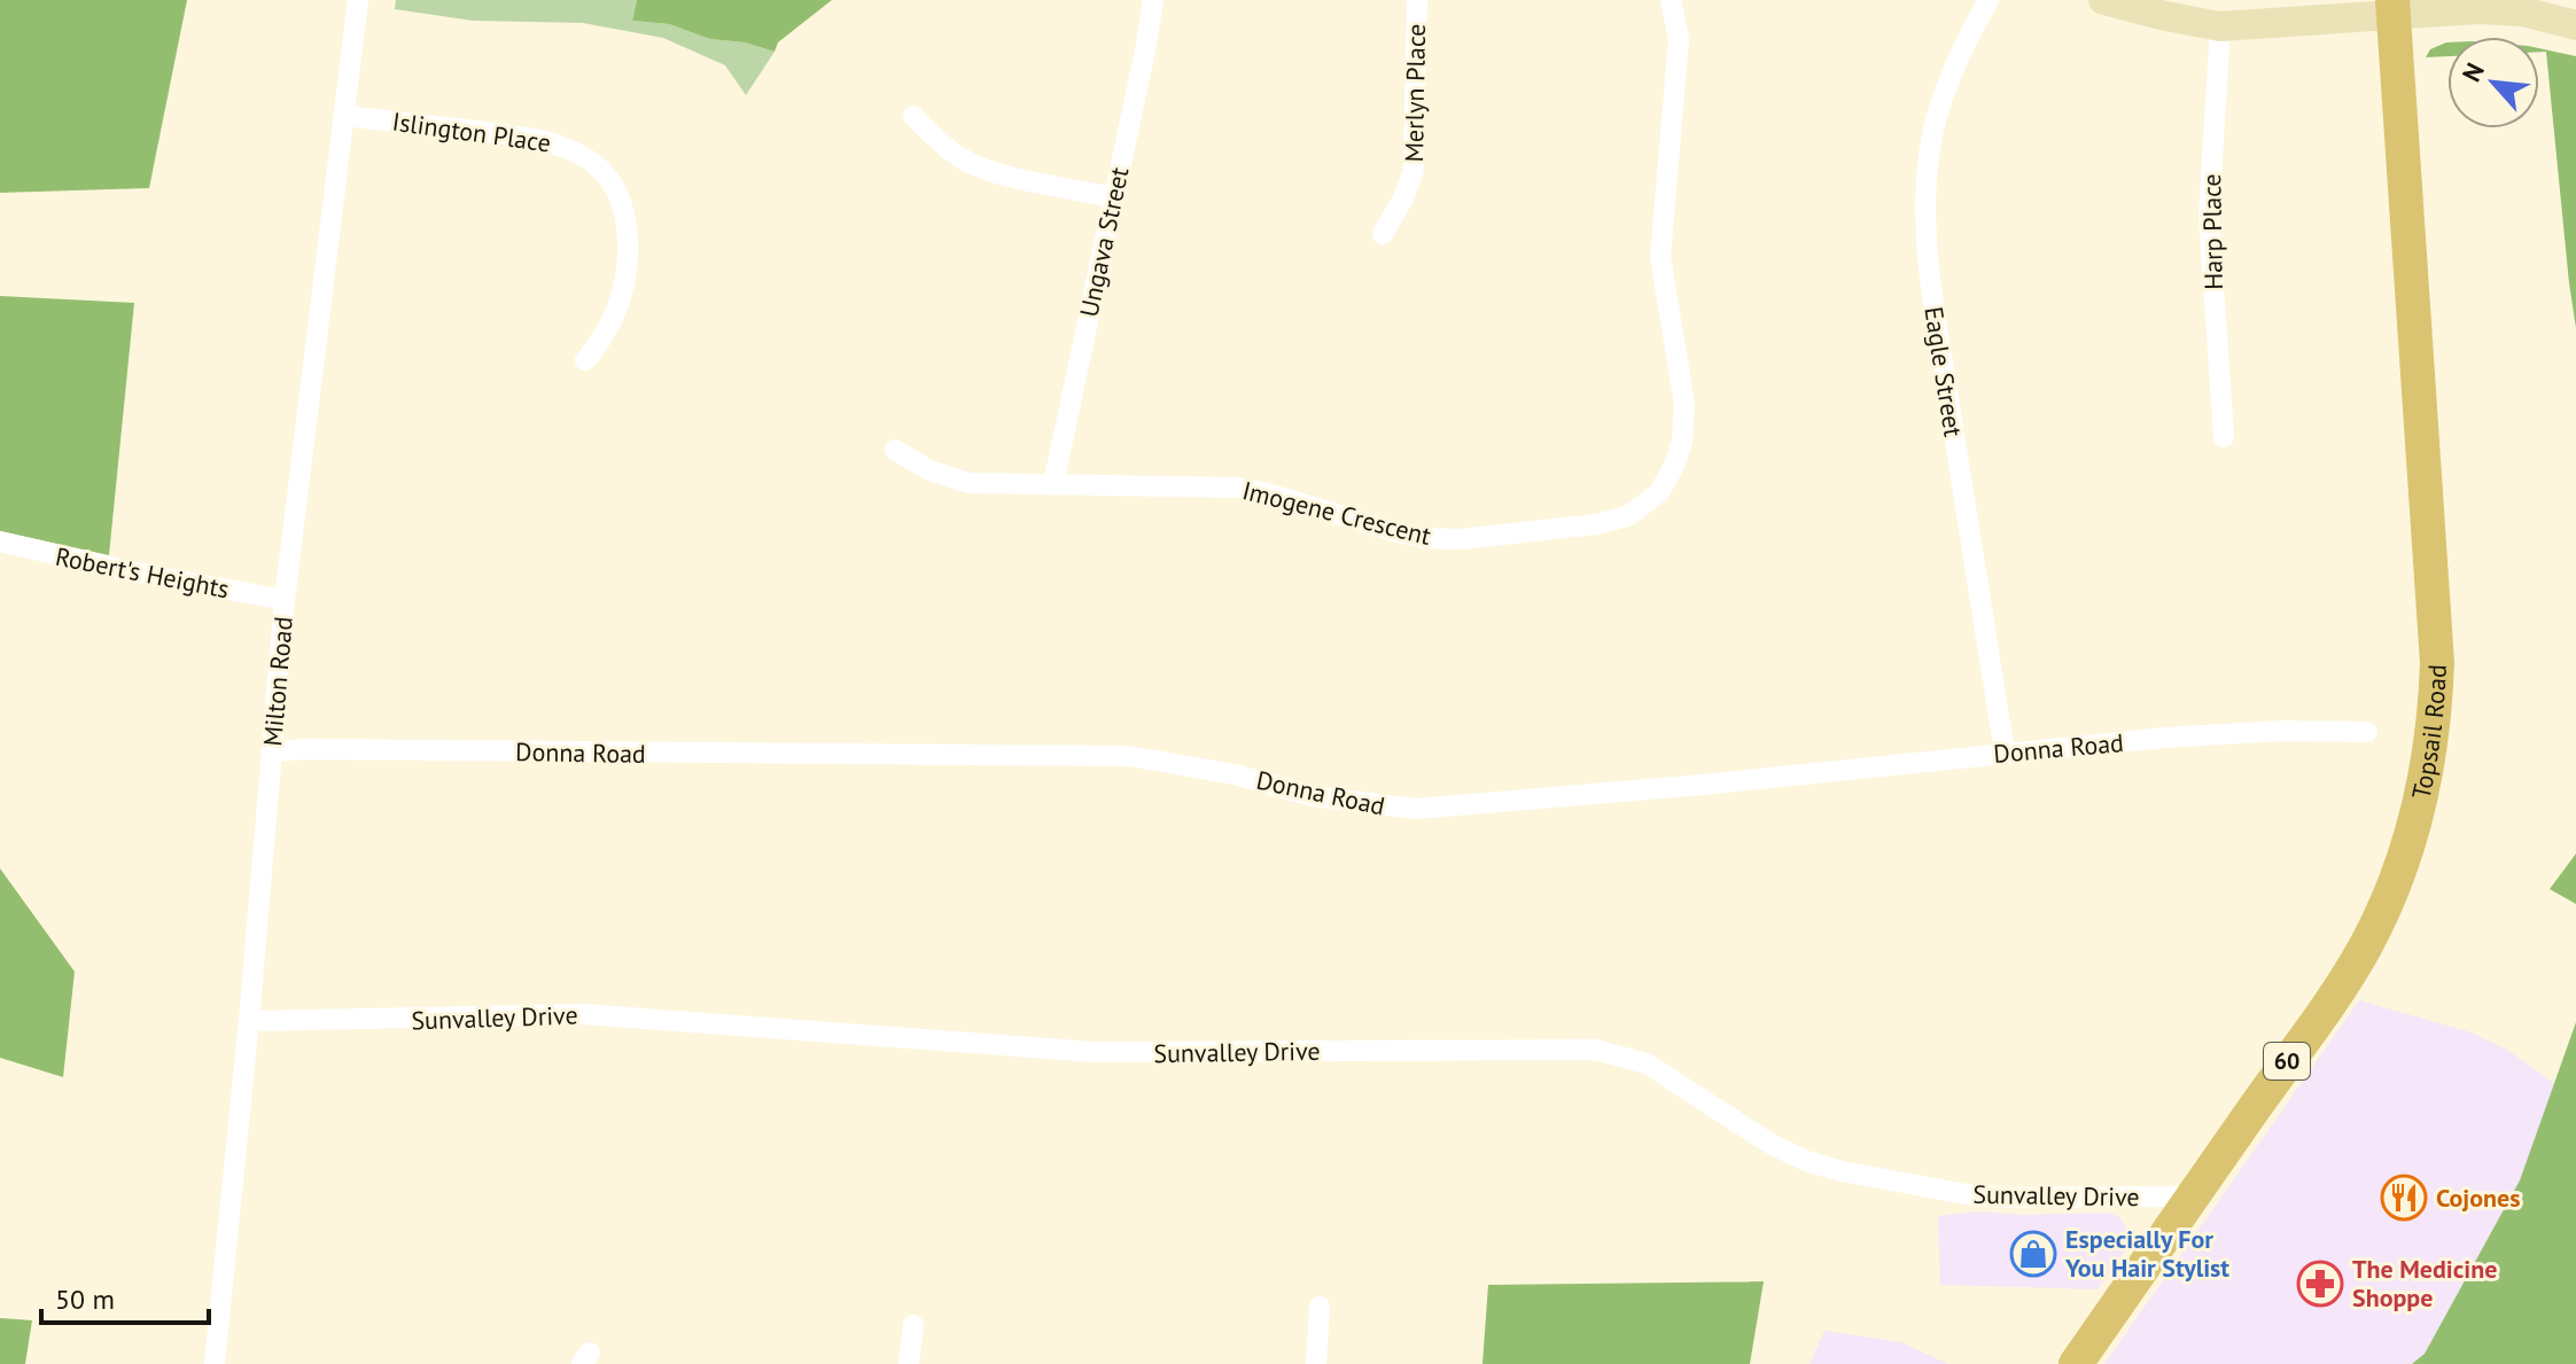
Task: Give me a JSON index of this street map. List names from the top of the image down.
{
  "streets": {
    "main road": ["Topsail Road", "60"],
    "street": [
      "Merlyn Place",
      "Islington Place",
      "Harp Place",
      "Ungava Street",
      "Eagle Street",
      "Imogene Crescent",
      "Robert's Heights",
      "Milton Road",
      "Donna Road",
      "Sunvalley Drive"
    ]
  },
  "crossings": [
    ["Islington Place", "Milton Road"],
    ["Ungava Street", "Imogene Crescent"],
    ["Eagle Street", "Donna Road"],
    ["Robert's Heights", "Milton Road"],
    ["Milton Road", "Donna Road"],
    ["Milton Road", "Sunvalley Drive"],
    ["Topsail Road", "Sunvalley Drive"]
  ],
  "places": {
    "restaurant": ["Cojones"],
    "shop": ["Especially For You Hair Stylist"],
    "pharmacy": ["The Medicine Shoppe"]
  },
  "scale_bar": "50 m",
  "north": "top left"
}
